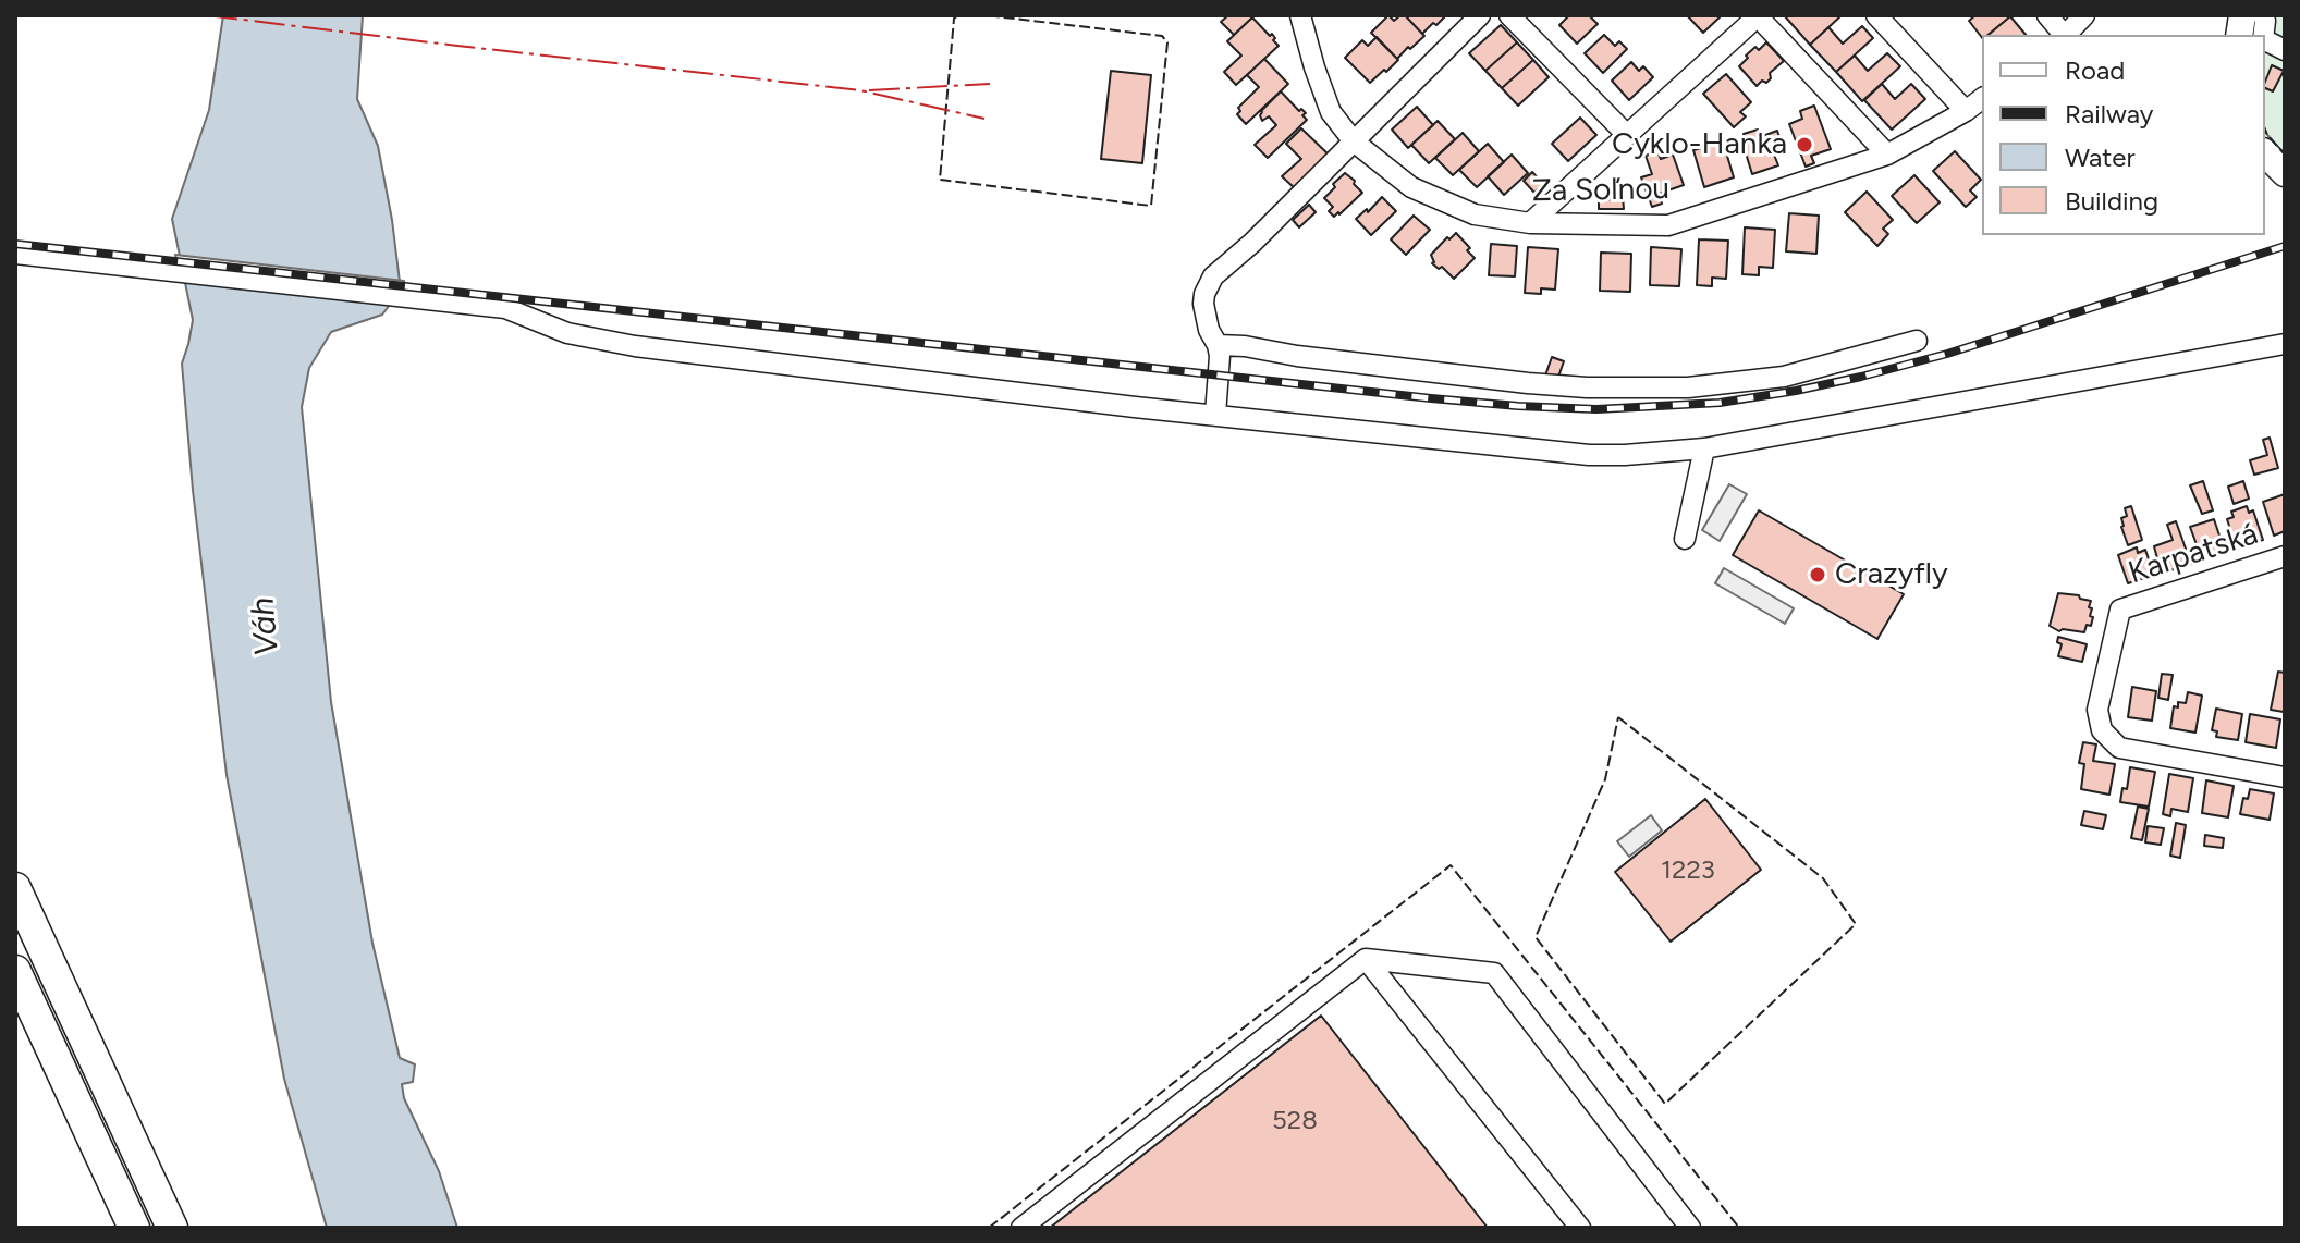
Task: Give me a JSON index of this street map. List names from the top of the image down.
{
  "streets": {
    "street": ["Za Soľnou", "Karpatská"]
  },
  "water": ["Váh"],
  "places": ["Cyklo-Hanka", "Crazyfly"],
  "house_numbers": ["1223", "528"],
  "legend": [
    "Road",
    "Railway",
    "Water",
    "Building"
  ]
}
